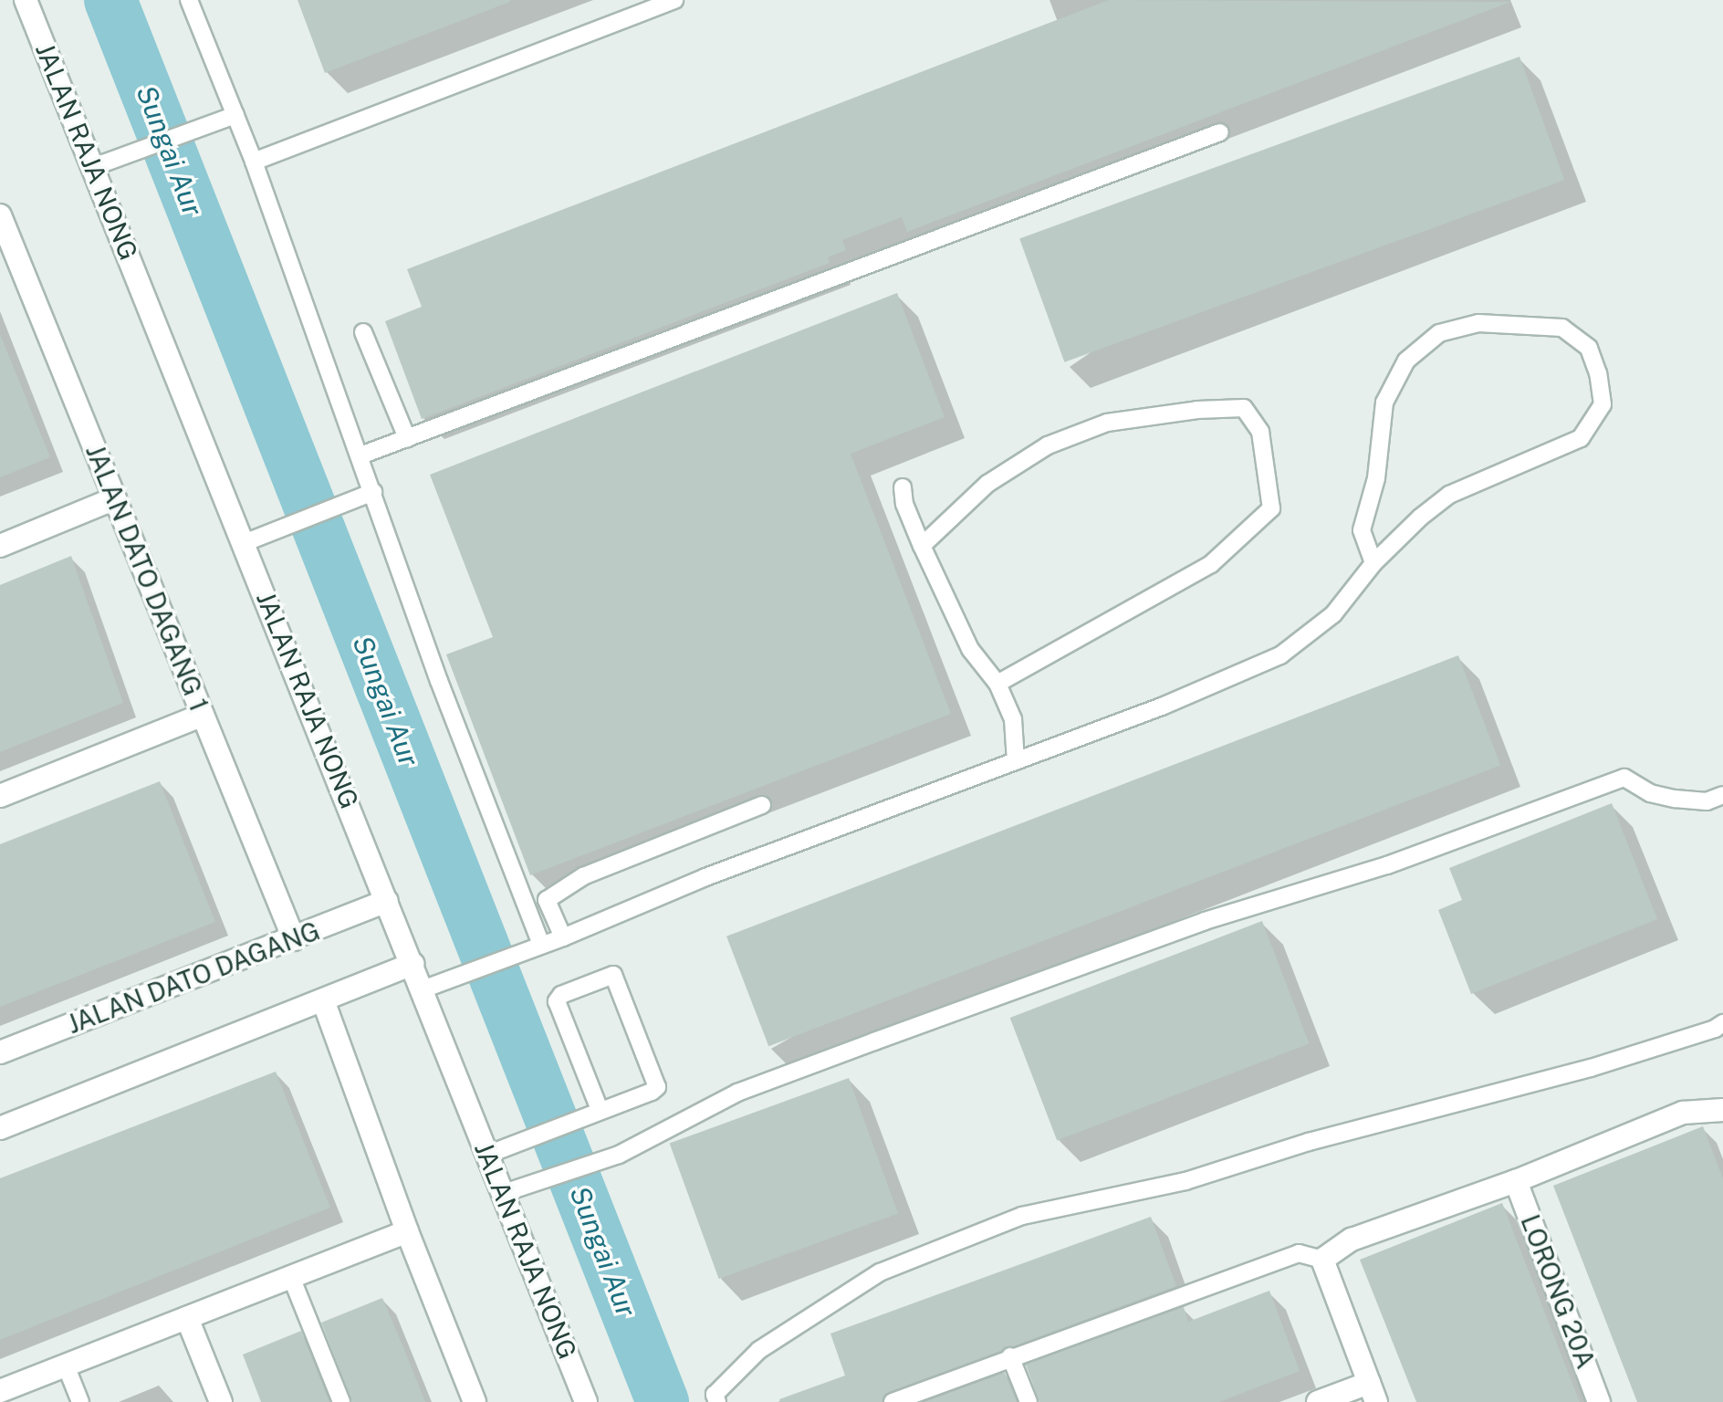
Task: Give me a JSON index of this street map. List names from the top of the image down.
{
  "streets": {
    "street": [
      "JALAN RAJA NONG",
      "JALAN DATO DAGANG 1",
      "JALAN DATO DAGANG",
      "LORONG 20A"
    ]
  },
  "crossings": [
    ["JALAN RAJA NONG", "JALAN DATO DAGANG"],
    ["JALAN DATO DAGANG 1", "JALAN DATO DAGANG"]
  ],
  "water": ["Sungai Aur"]
}
